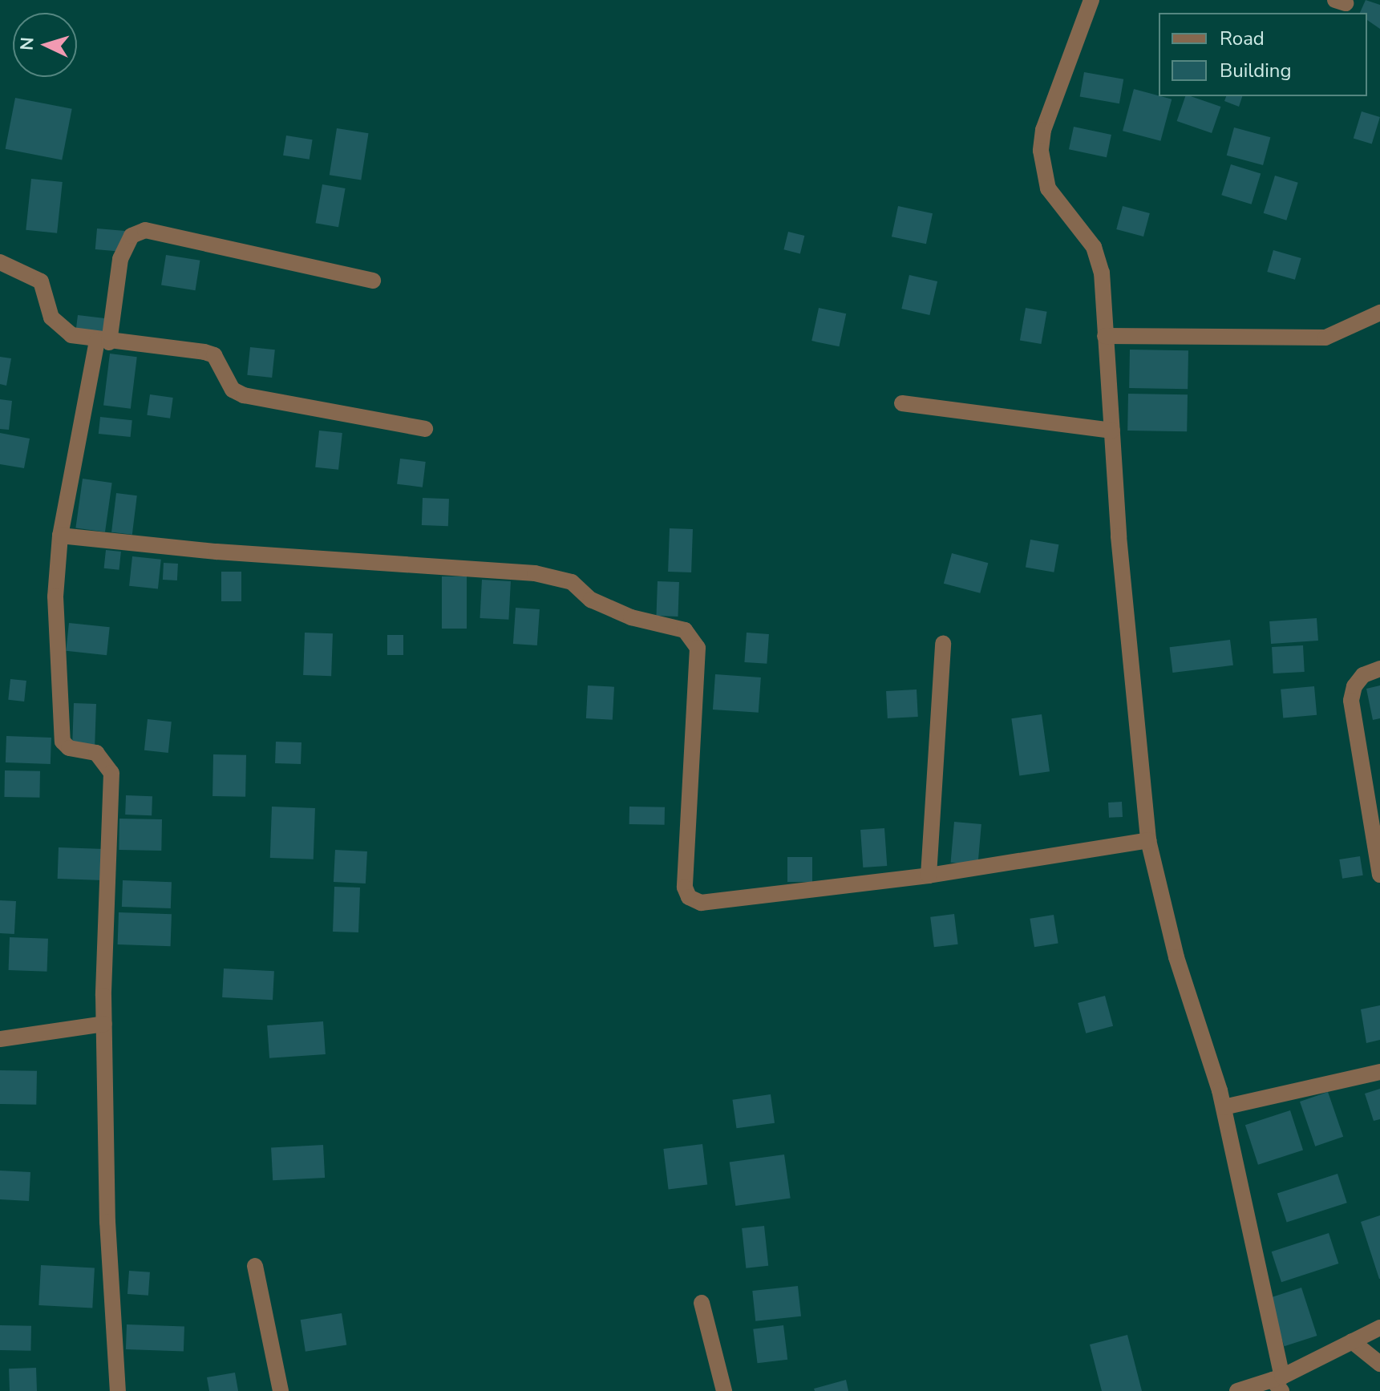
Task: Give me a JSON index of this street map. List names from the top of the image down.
{
  "legend": ["Road", "Building"],
  "north": "left"
}
